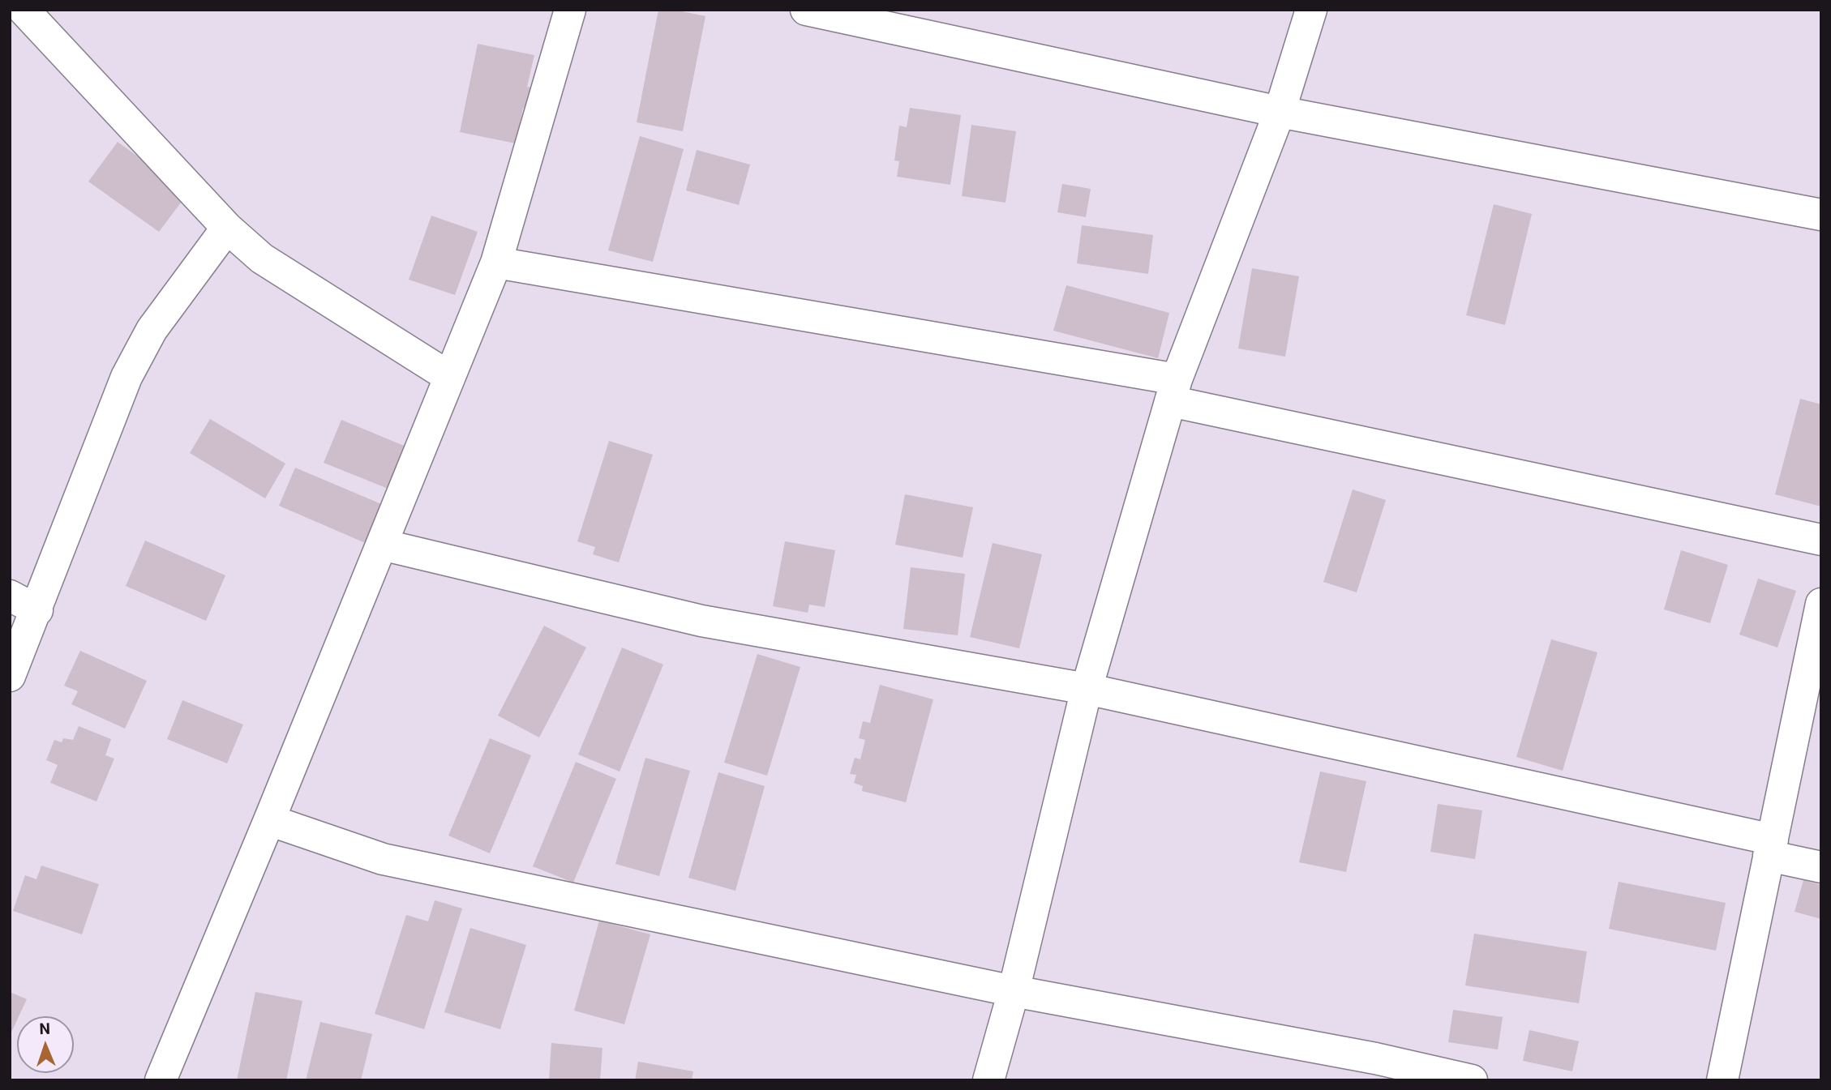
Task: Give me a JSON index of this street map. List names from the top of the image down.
{
  "north": "top"
}
